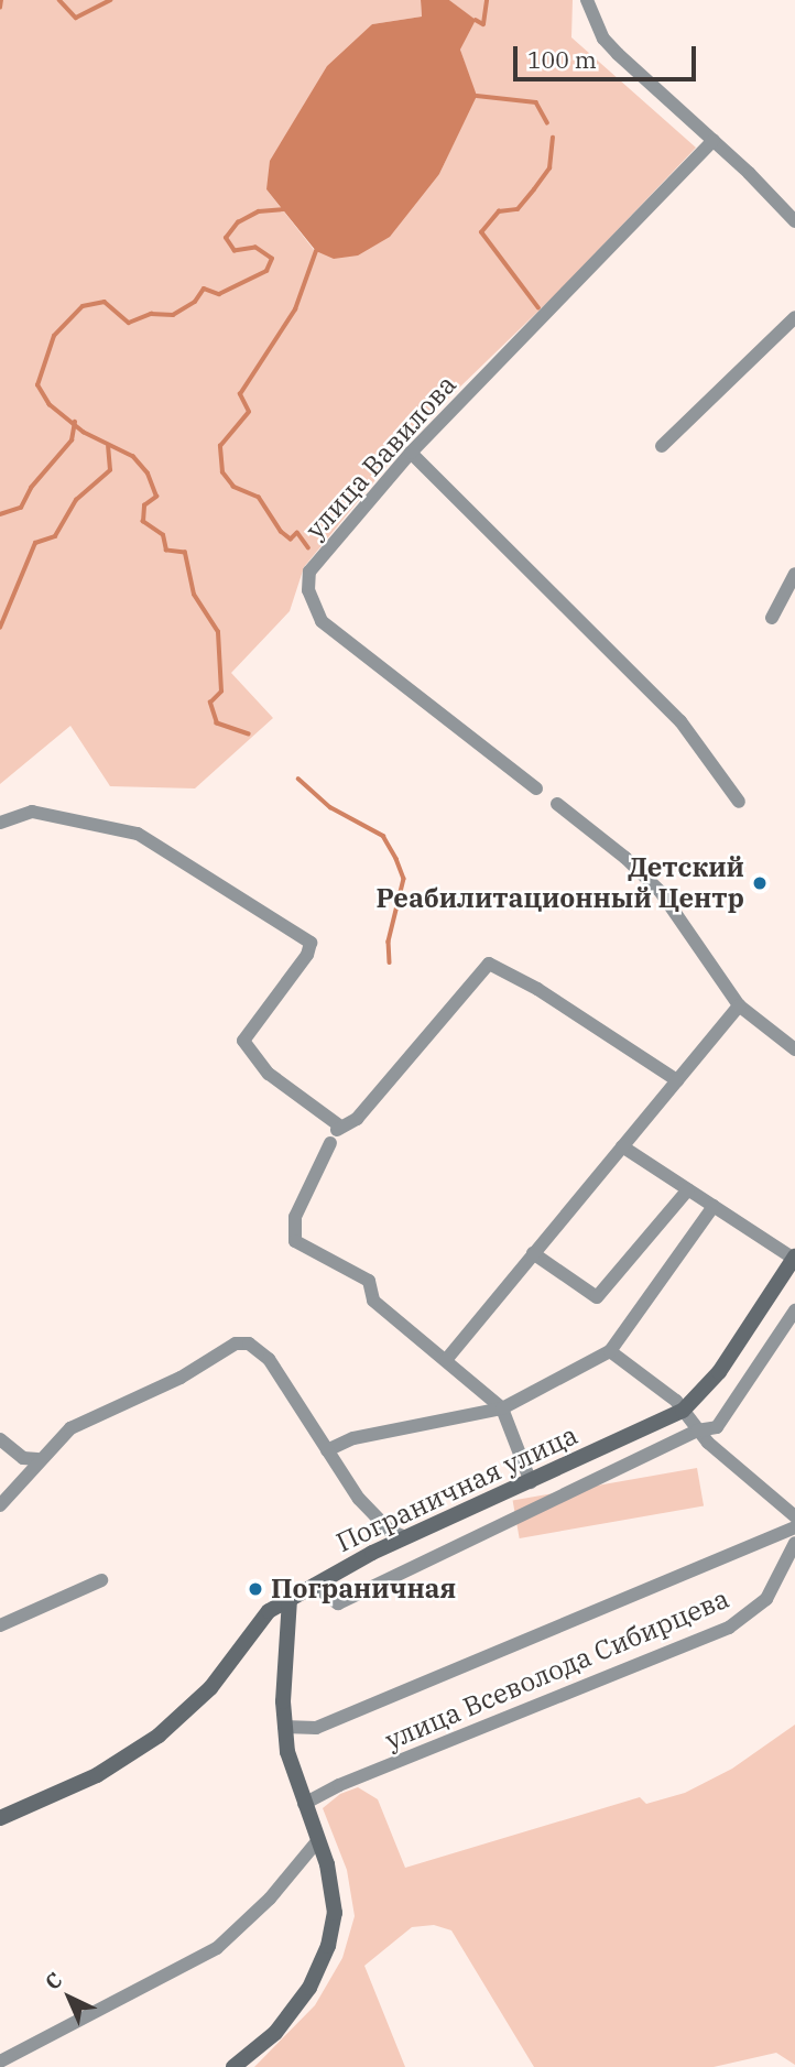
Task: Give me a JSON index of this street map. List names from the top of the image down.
{
  "streets": {
    "main road": ["Пограничная улица"],
    "street": ["улица Вавилова", "улица Всеволода Сибирцева"]
  },
  "places": ["Детский Реабилитационный Центр", "Пограничная"],
  "scale_bar": "100 m",
  "north": "top left"
}
